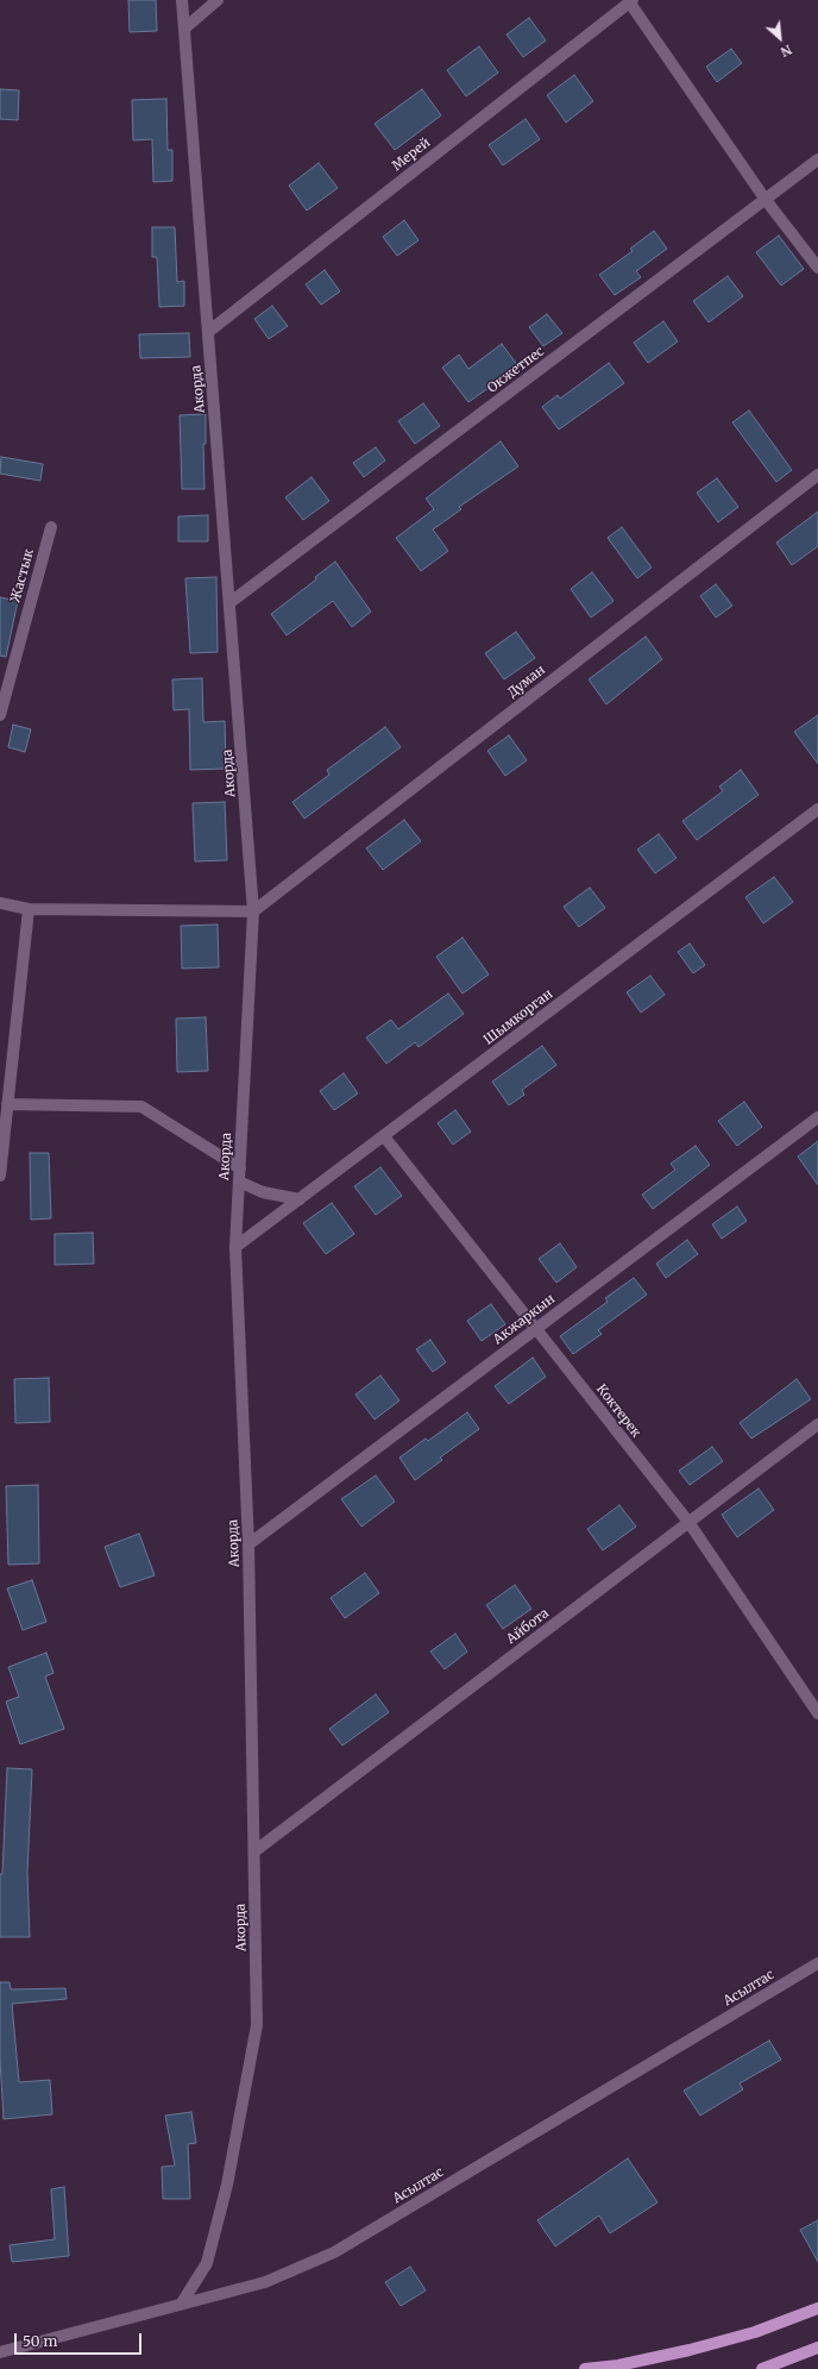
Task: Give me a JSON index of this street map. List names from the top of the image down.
{
  "streets": {
    "street": [
      "Мерей",
      "Окжетпес",
      "Акорда",
      "Жастык",
      "Думан",
      "Шымкорган",
      "Акжаркын",
      "Коктерек",
      "Айбота",
      "Асылтас"
    ]
  },
  "crossings": [
    ["Мерей", "Акорда"],
    ["Окжетпес", "Акорда"],
    ["Акорда", "Думан"],
    ["Акорда", "Шымкорган"],
    ["Акорда", "Акжаркын"],
    ["Акорда", "Айбота"],
    ["Акорда", "Асылтас"],
    ["Шымкорган", "Коктерек"],
    ["Акжаркын", "Коктерек"],
    ["Коктерек", "Айбота"]
  ],
  "scale_bar": "50 m",
  "north": "bottom right"
}
